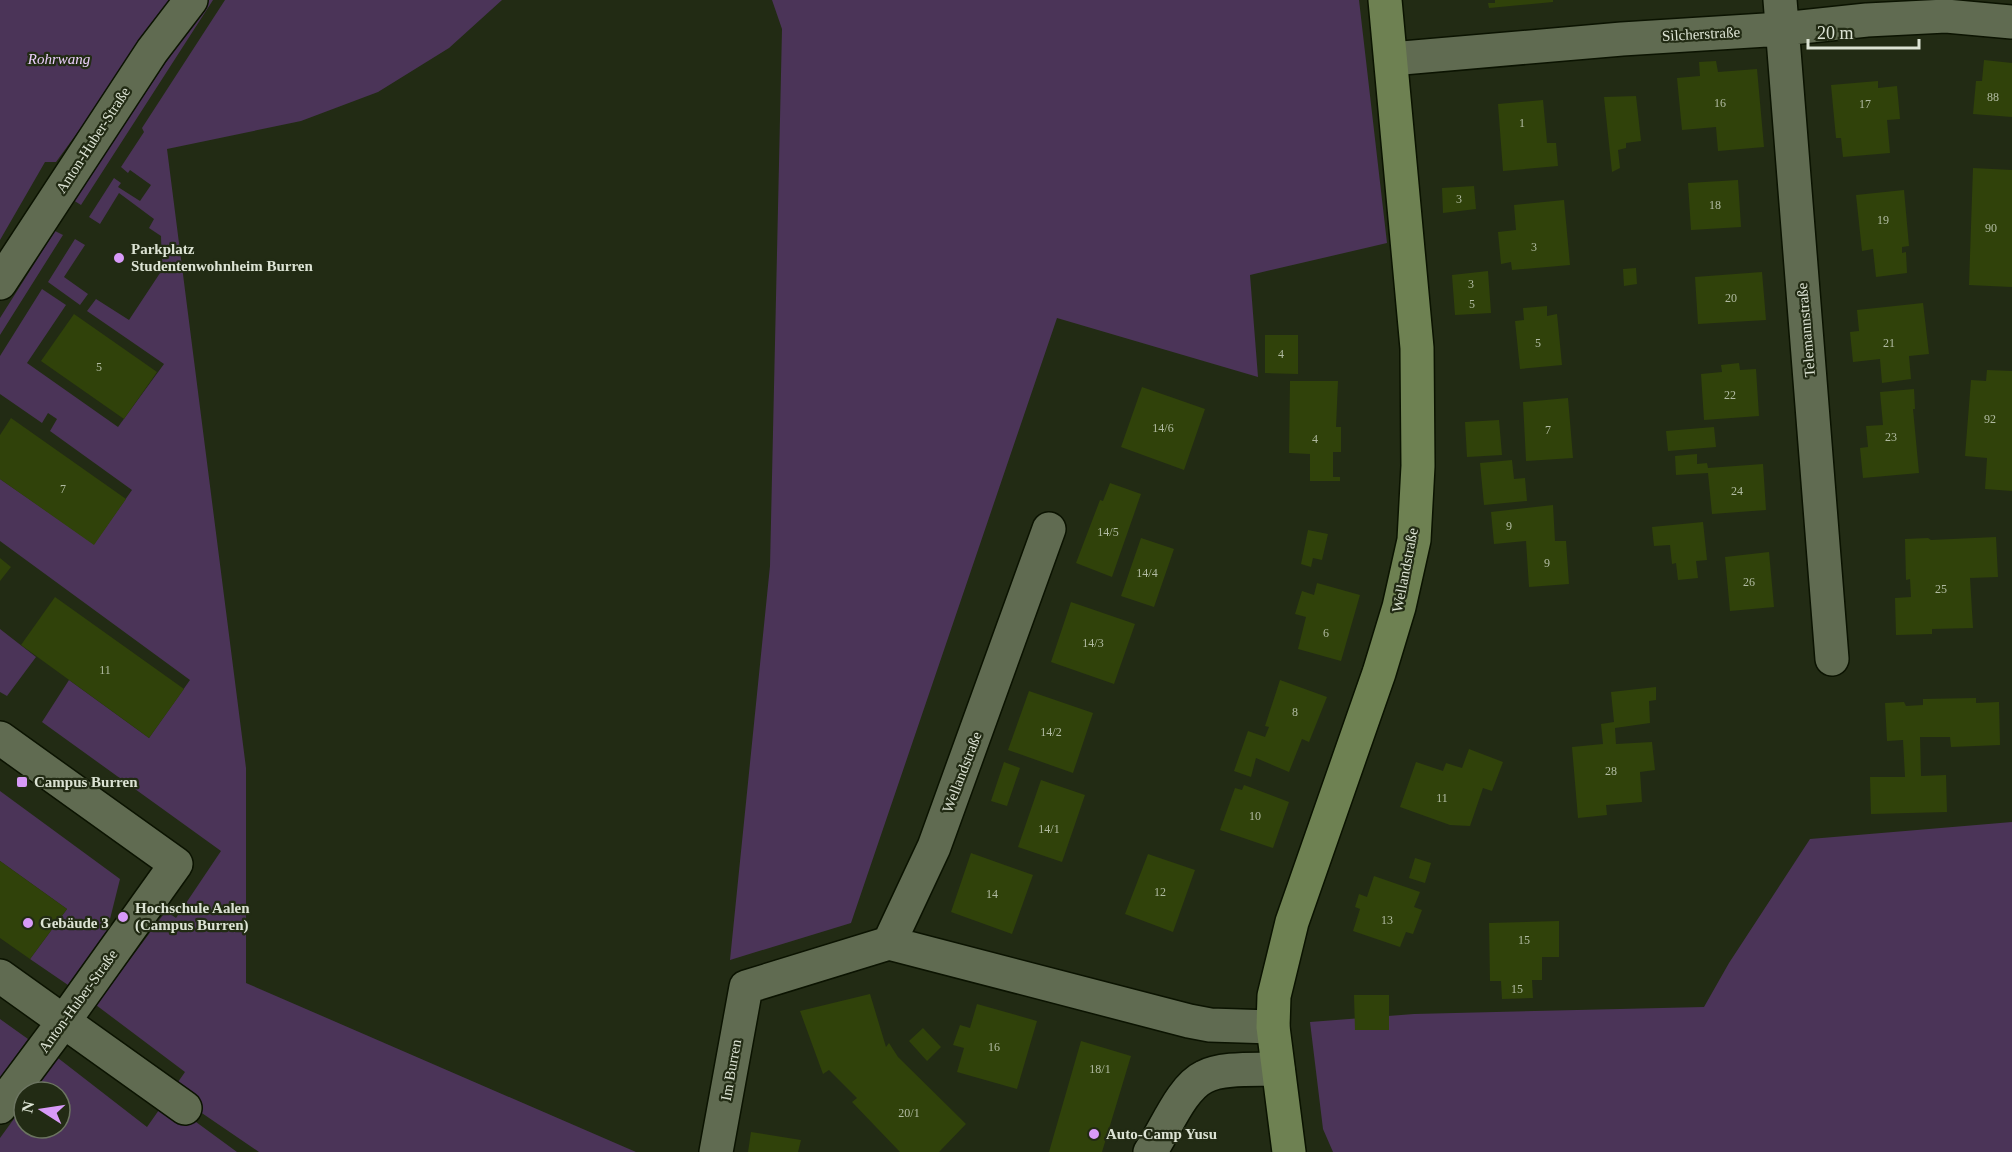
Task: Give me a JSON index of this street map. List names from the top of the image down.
{
  "streets": {
    "main road": ["Wellandstraße"],
    "street": [
      "Silcherstraße",
      "Anton-Huber-Straße",
      "Telemannstraße",
      "Im Burren"
    ]
  },
  "crossings": [
    ["Silcherstraße", "Telemannstraße"],
    ["Silcherstraße", "Wellandstraße"],
    ["Wellandstraße", "Im Burren"]
  ],
  "parks": ["Rohrwang"],
  "places": {
    "other": [
      "Parkplatz Studentenwohnheim Burren",
      "Hochschule Aalen (Campus Burren)",
      "Gebäude 3",
      "Auto-Camp Yusu"
    ],
    "transit": ["Campus Burren"]
  },
  "house_numbers": [
    "88",
    "16",
    "17",
    "1",
    "3",
    "18",
    "19",
    "90",
    "3",
    "3",
    "20",
    "5",
    "5",
    "21",
    "4",
    "5",
    "22",
    "92",
    "14/6",
    "7",
    "23",
    "4",
    "7",
    "24",
    "9",
    "14/5",
    "9",
    "14/4",
    "26",
    "25",
    "6",
    "14/3",
    "11",
    "8",
    "14/2",
    "28",
    "11",
    "10",
    "14/1",
    "12",
    "14",
    "13",
    "15",
    "15",
    "16",
    "18/1",
    "20/1"
  ],
  "scale_bar": "20 m",
  "north": "left"
}
